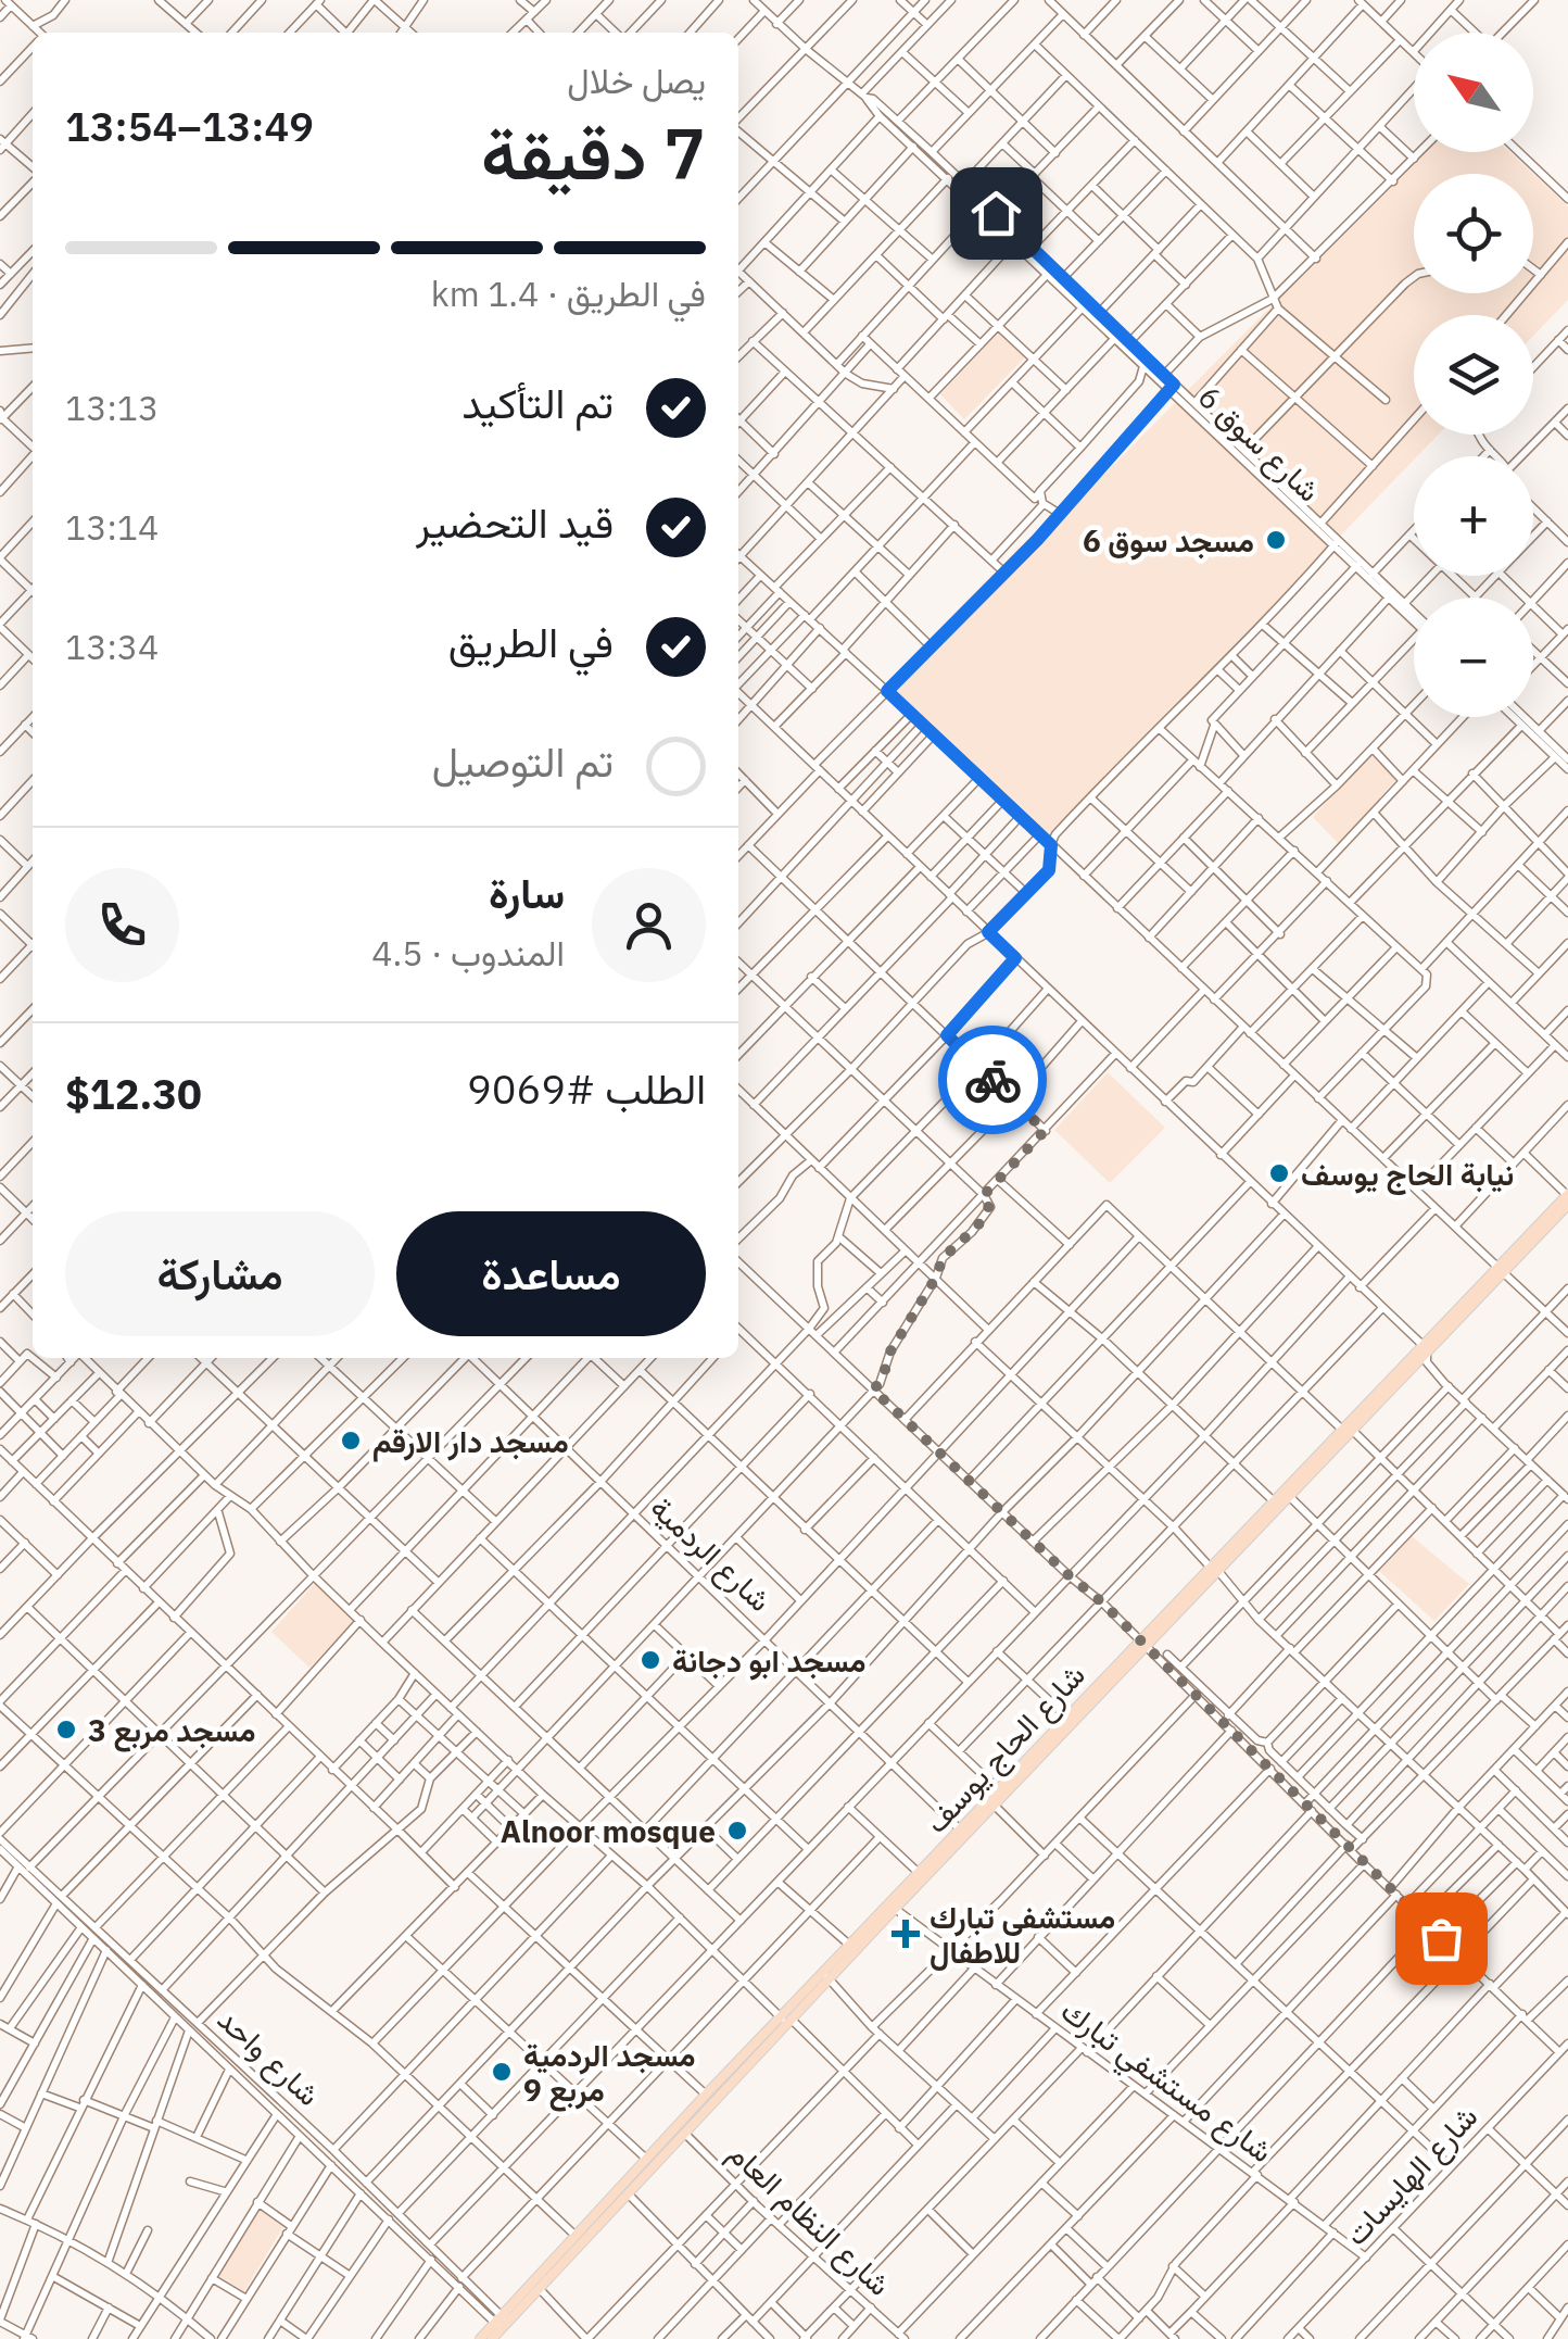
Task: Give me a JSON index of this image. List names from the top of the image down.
{
  "streets": {
    "main road": ["شارع الحاج يوسف"],
    "street": [
      "شارع سوق 6",
      "شارع الردمية",
      "شارع واحد",
      "شارع مستشفي تبارك",
      "شارع الهايسات",
      "شارع النظام العام"
    ]
  },
  "crossings": [
    ["شارع الردمية", "شارع الحاج يوسف"],
    ["شارع الحاج يوسف", "شارع واحد"],
    ["شارع الحاج يوسف", "شارع مستشفي تبارك"],
    ["شارع الحاج يوسف", "شارع النظام العام"],
    ["شارع مستشفي تبارك", "شارع الهايسات"]
  ],
  "places": {
    "other": [
      "مسجد سوق 6",
      "نيابة الحاج يوسف",
      "مسجد دار الارقم",
      "مسجد ابو دجانة",
      "مسجد مربع 3",
      "Alnoor mosque",
      "مسجد الردمية مربع 9"
    ],
    "health": ["مستشفى تبارك للاطفال"]
  },
  "north": "top left",
  "page": {
    "map_buttons": ["+", "−"],
    "heading": ["7 دقيقة", "يصل خلال", "13:49–13:54"],
    "panel": [
      "سارة",
      "المندوب · 4.5",
      "الطلب #9069",
      "$12.30"
    ],
    "bar": "في الطريق · 1.4 km",
    "list": [
      ["تم التأكيد", "13:13"],
      ["قيد التحضير", "13:14"],
      ["في الطريق", "13:34"],
      "تم التوصيل"
    ],
    "buttons": ["مساعدة", "مشاركة"]
  }
}
